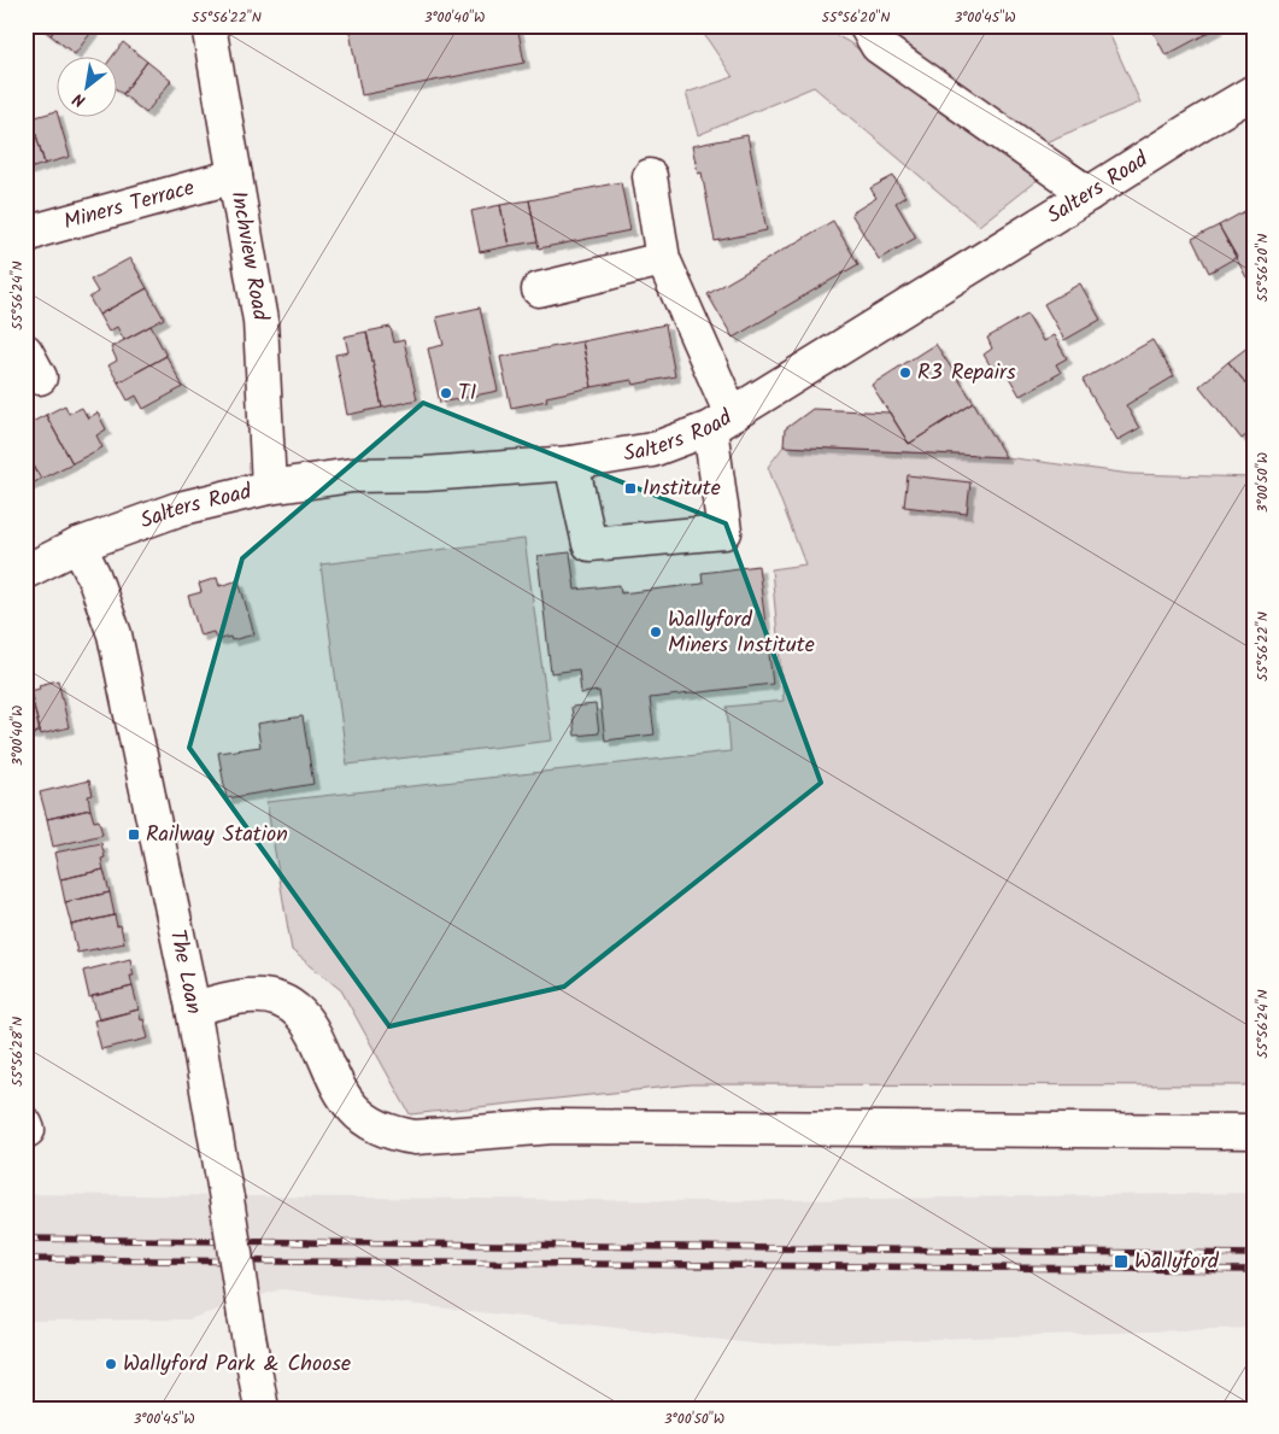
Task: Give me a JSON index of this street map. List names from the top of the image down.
{
  "streets": {
    "street": [
      "Salters Road",
      "Miners Terrace",
      "Inchview Road",
      "The Loan"
    ]
  },
  "crossings": [
    ["Salters Road", "Inchview Road"],
    ["Salters Road", "The Loan"],
    ["Miners Terrace", "Inchview Road"]
  ],
  "places": {
    "other": [
      "R3 Repairs",
      "TI",
      "Wallyford Miners Institute",
      "Wallyford Park & Choose"
    ],
    "transit": ["Institute", "Railway Station", "Wallyford"]
  },
  "north": "bottom left",
  "coordinates": [
    "55°56'22\"N",
    "3°00'40\"W",
    "55°56'20\"N",
    "3°00'45\"W",
    "55°56'24\"N",
    "3°00'50\"W",
    "55°56'28\"N"
  ]
}
